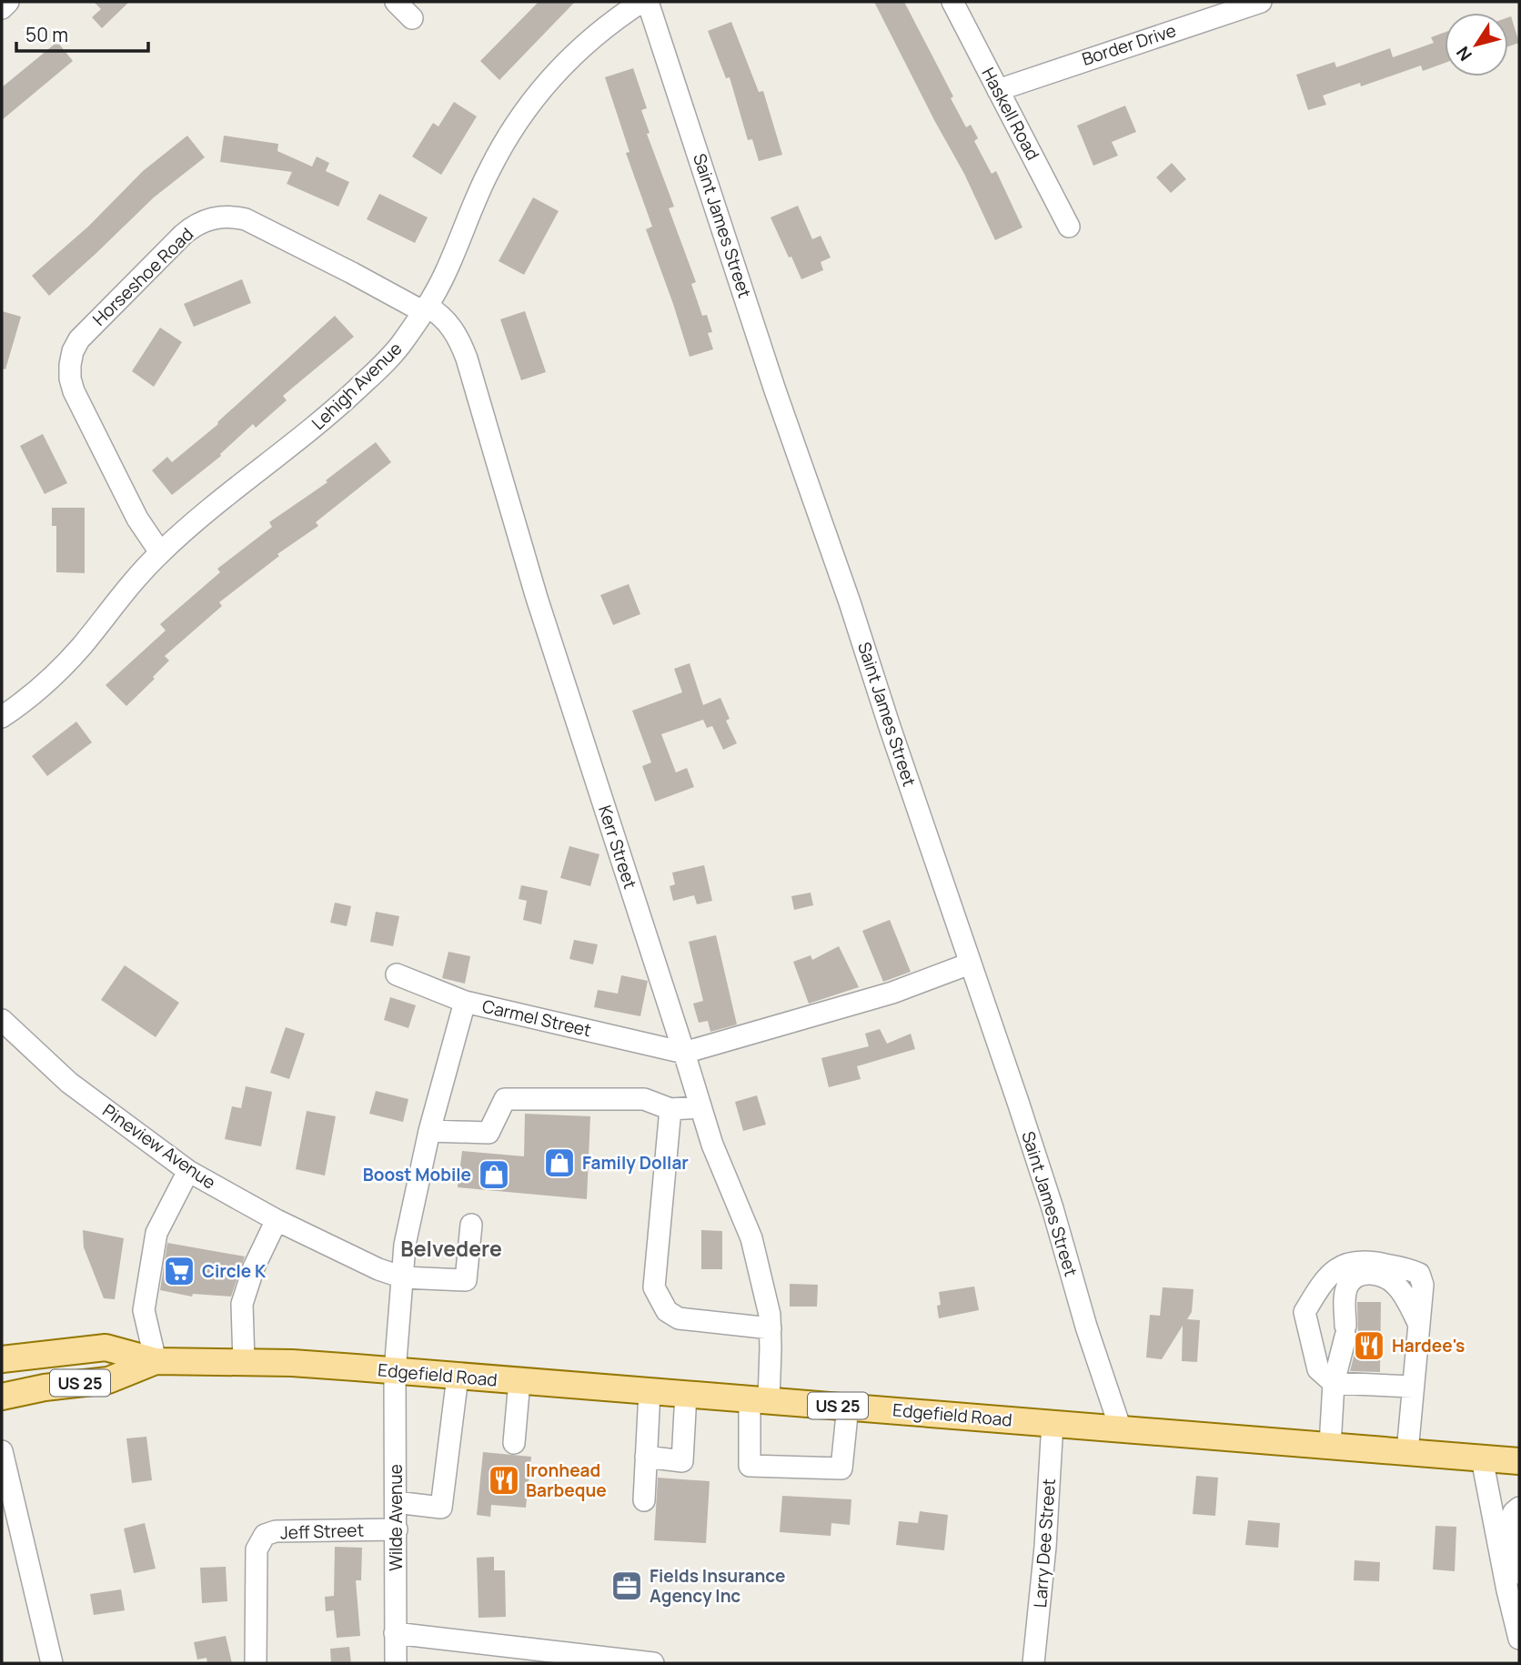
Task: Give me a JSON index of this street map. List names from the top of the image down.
{
  "streets": {
    "main road": ["Edgefield Road", "US 25"],
    "street": [
      "Border Drive",
      "Haskell Road",
      "Saint James Street",
      "Horseshoe Road",
      "Lehigh Avenue",
      "Kerr Street",
      "Carmel Street",
      "Pineview Avenue",
      "Wilde Avenue",
      "Jeff Street",
      "Larry Dee Street"
    ]
  },
  "crossings": [
    ["Border Drive", "Haskell Road"],
    ["Saint James Street", "Carmel Street"],
    ["Saint James Street", "Edgefield Road"],
    ["Horseshoe Road", "Lehigh Avenue"],
    ["Horseshoe Road", "Kerr Street"],
    ["Lehigh Avenue", "Kerr Street"],
    ["Kerr Street", "Carmel Street"],
    ["Kerr Street", "Edgefield Road"],
    ["Carmel Street", "Pineview Avenue"],
    ["Carmel Street", "Edgefield Road"],
    ["Carmel Street", "Wilde Avenue"],
    ["Edgefield Road", "Wilde Avenue"],
    ["Edgefield Road", "Larry Dee Street"],
    ["Wilde Avenue", "Jeff Street"]
  ],
  "districts": ["Belvedere"],
  "places": {
    "shop": ["Family Dollar", "Boost Mobile"],
    "supermarket": ["Circle K"],
    "restaurant": ["Hardee's", "Ironhead Barbeque"],
    "office": ["Fields Insurance Agency Inc"]
  },
  "scale_bar": "50 m",
  "north": "bottom left"
}
